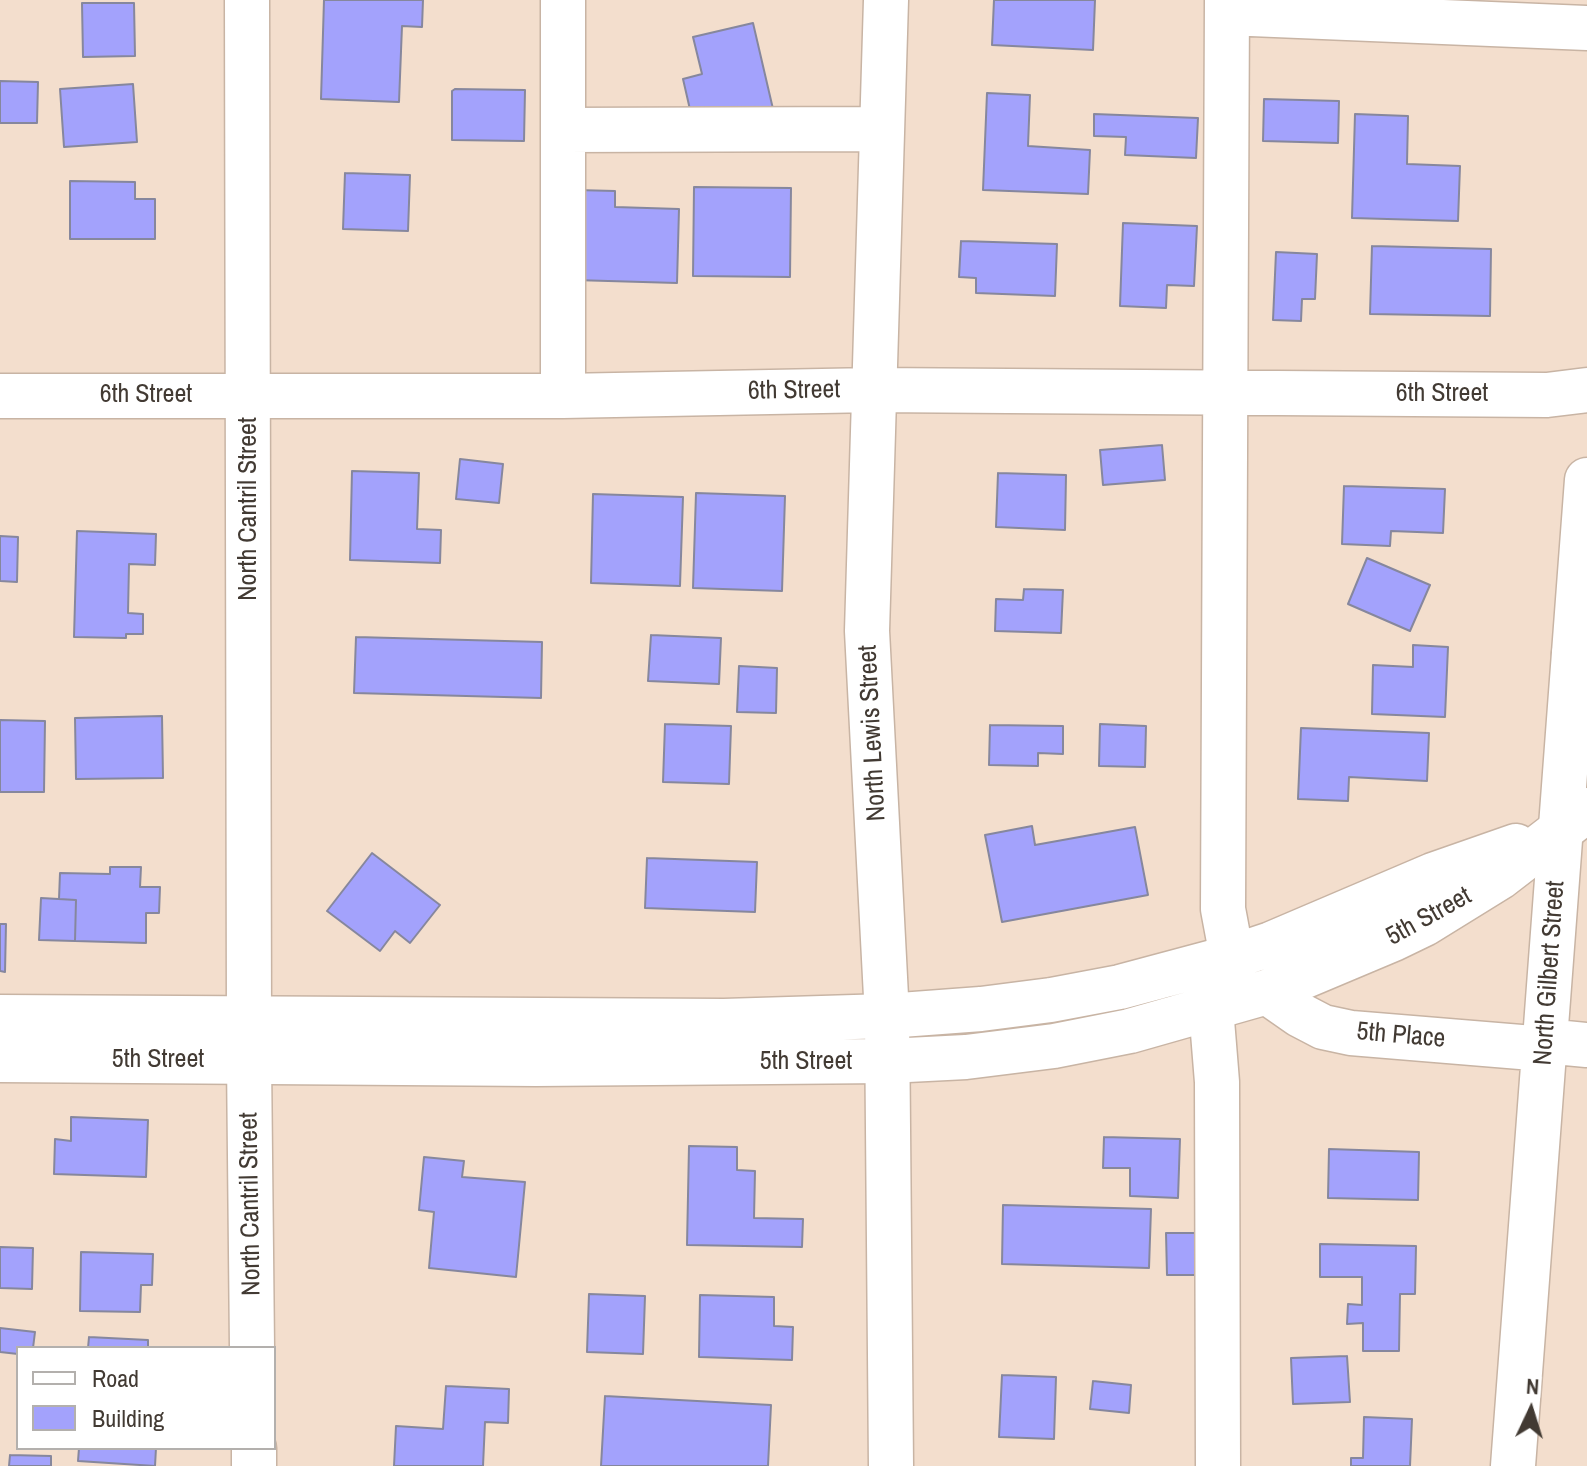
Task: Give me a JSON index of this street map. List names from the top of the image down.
{
  "streets": {
    "street": [
      "6th Street",
      "North Cantril Street",
      "North Lewis Street",
      "5th Street",
      "North Gilbert Street",
      "5th Place"
    ]
  },
  "crossings": [
    ["6th Street", "North Cantril Street"],
    ["6th Street", "North Lewis Street"],
    ["North Cantril Street", "5th Street"],
    ["North Lewis Street", "5th Street"],
    ["5th Street", "North Gilbert Street"],
    ["5th Street", "5th Place"],
    ["North Gilbert Street", "5th Place"]
  ],
  "legend": ["Road", "Building"],
  "north": "top"
}
